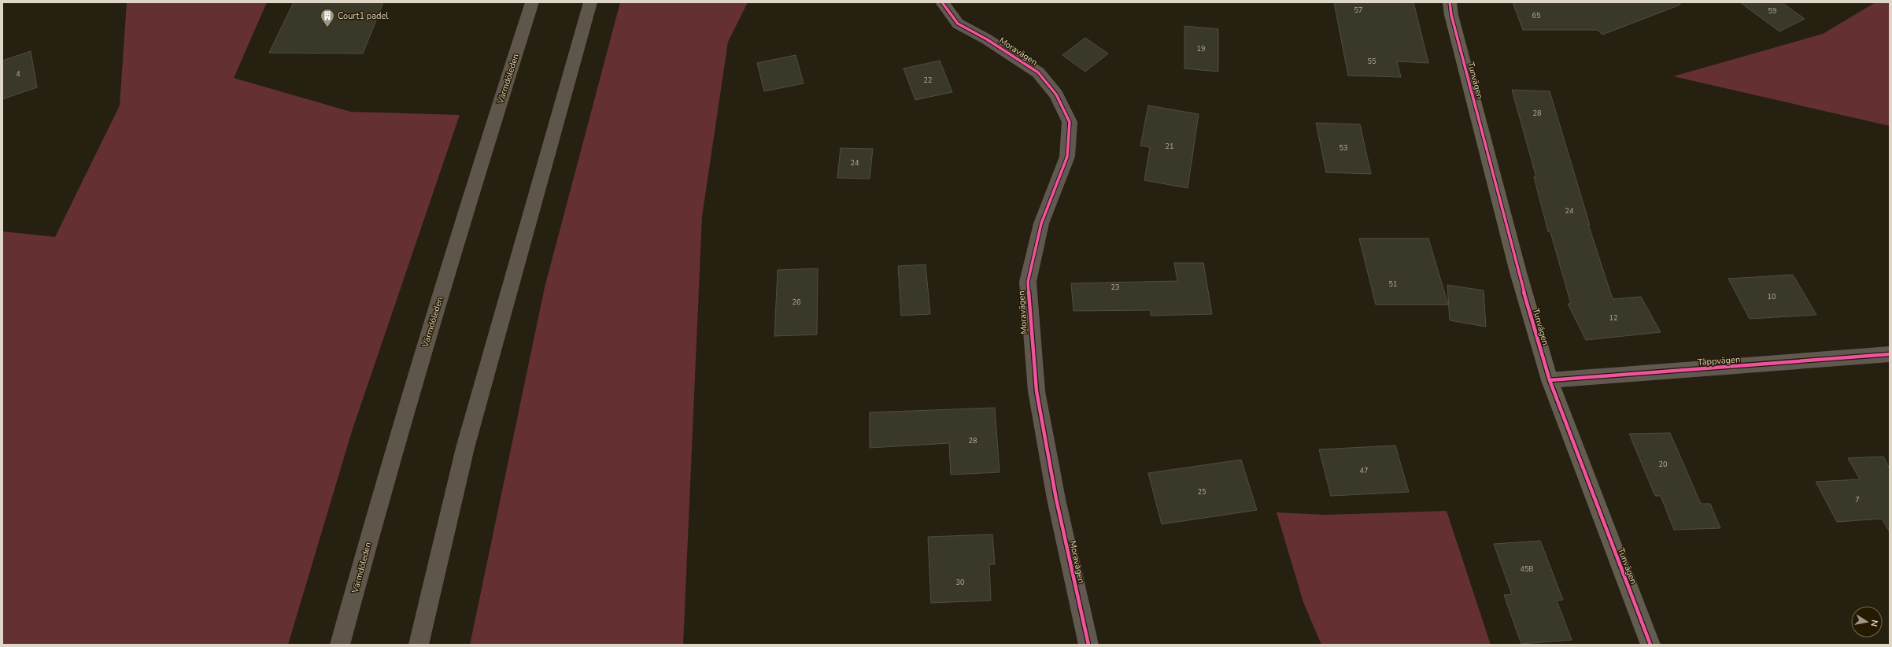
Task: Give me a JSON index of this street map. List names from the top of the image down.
{
  "streets": {
    "highway": ["Värmdöleden"],
    "street": ["Moravägen", "Tunvägen", "Täppvägen"]
  },
  "crossings": [
    ["Tunvägen", "Täppvägen"]
  ],
  "places": {
    "building": ["Court1 padel"]
  },
  "house_numbers": [
    "57",
    "59",
    "65",
    "19",
    "55",
    "4",
    "22",
    "28",
    "21",
    "53",
    "24",
    "24",
    "51",
    "23",
    "10",
    "26",
    "12",
    "28",
    "20",
    "47",
    "25",
    "7",
    "45B",
    "30"
  ],
  "north": "right"
}
